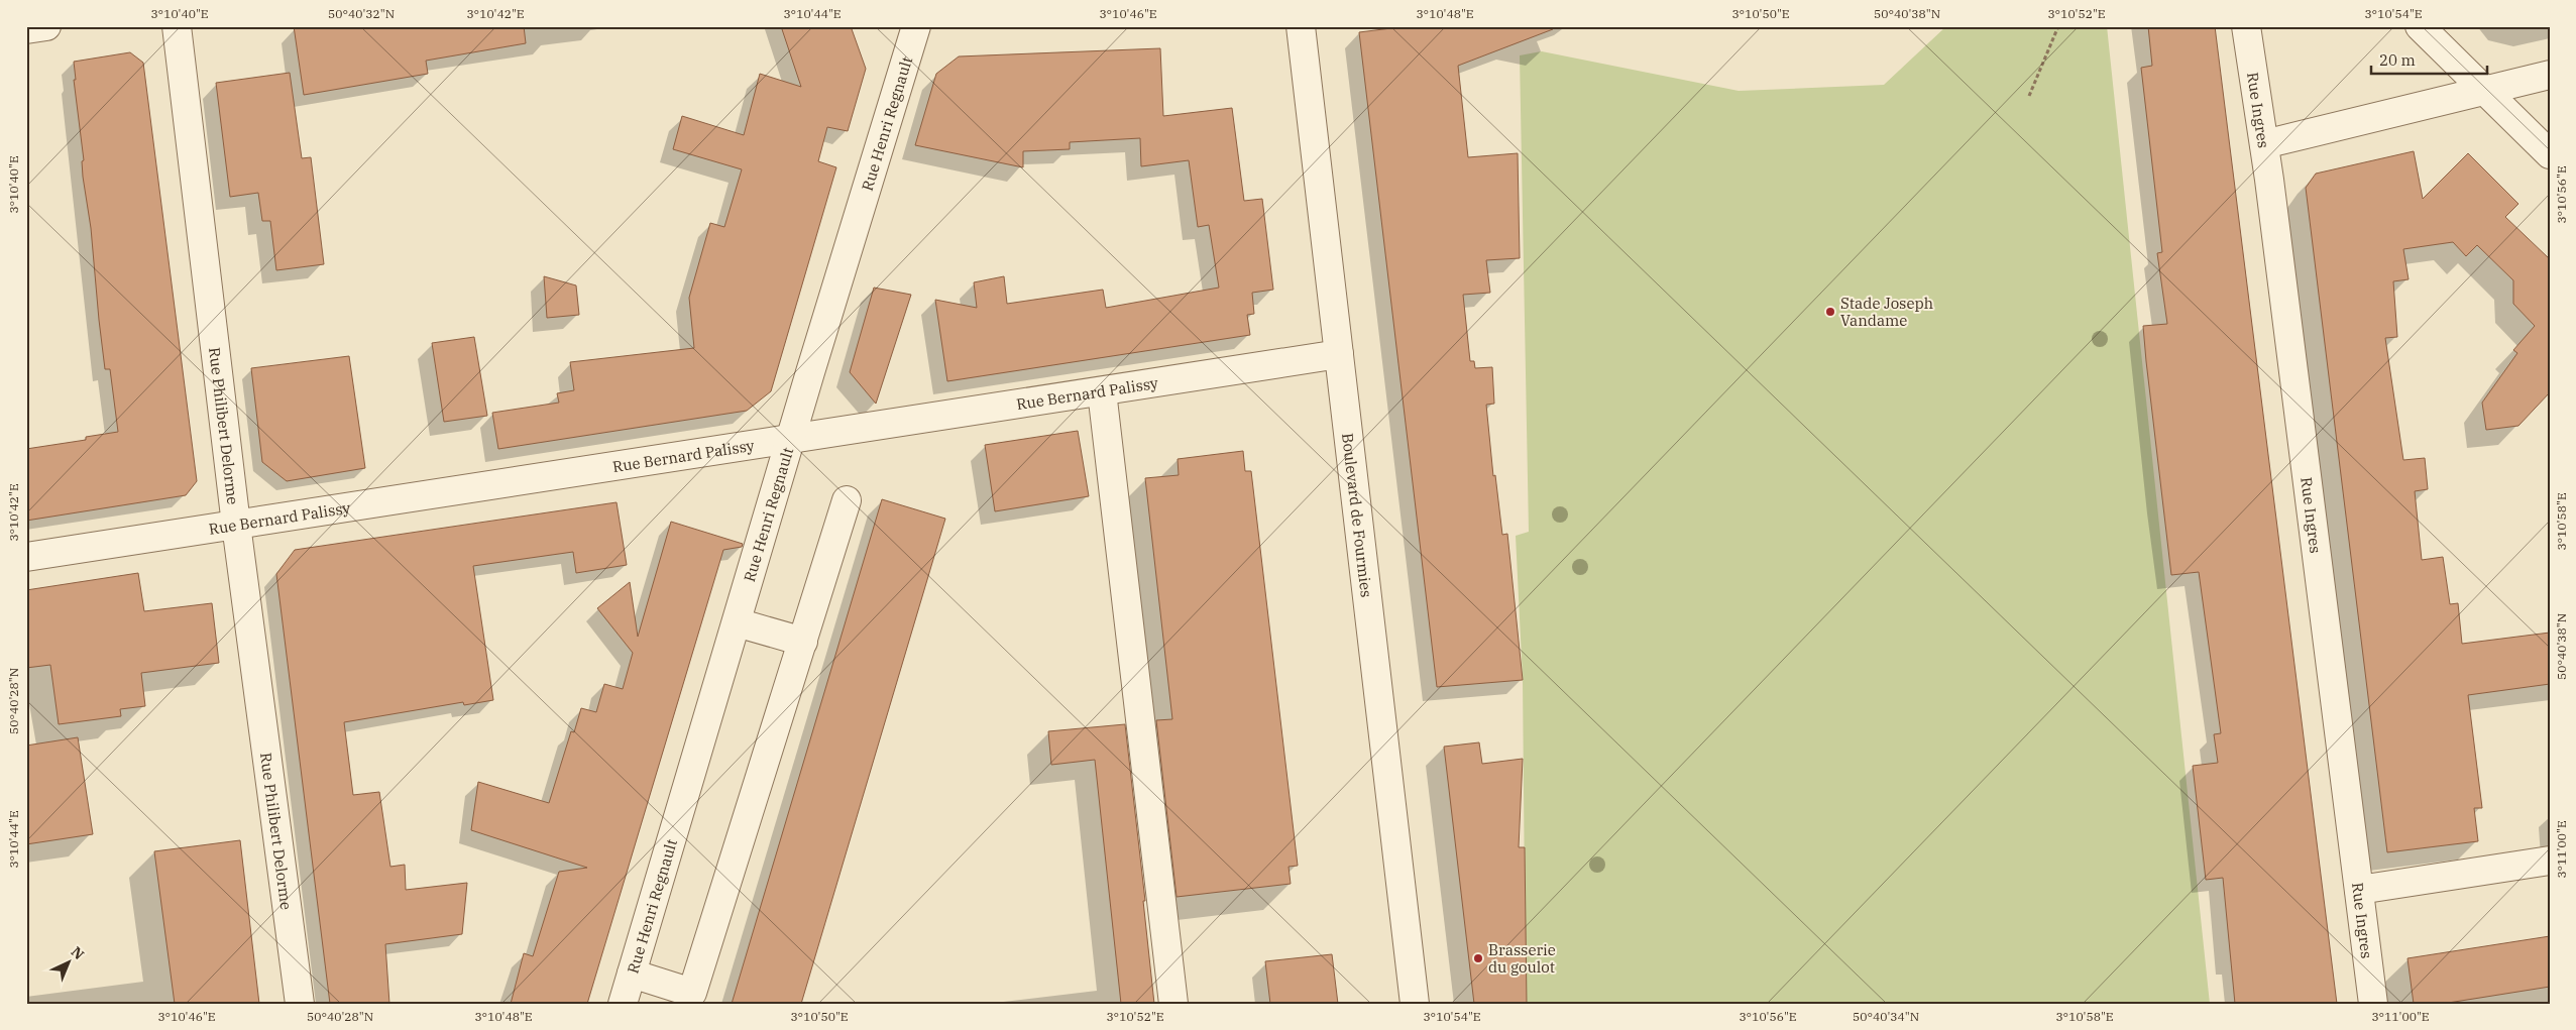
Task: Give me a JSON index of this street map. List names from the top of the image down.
{
  "streets": {
    "street": [
      "Rue Ingres",
      "Rue Henri Regnault",
      "Rue Bernard Palissy",
      "Rue Philibert Delorme",
      "Boulevard de Fourmies"
    ]
  },
  "crossings": [
    ["Rue Henri Regnault", "Rue Bernard Palissy"],
    ["Rue Bernard Palissy", "Rue Philibert Delorme"],
    ["Rue Bernard Palissy", "Boulevard de Fourmies"]
  ],
  "places": ["Stade Joseph Vandame", "Brasserie du goulot"],
  "scale_bar": "20 m",
  "north": "top right",
  "coordinates": [
    "3°10'40\"E",
    "50°40'32\"N",
    "3°10'42\"E",
    "3°10'44\"E",
    "3°10'46\"E",
    "3°10'48\"E",
    "3°10'50\"E",
    "50°40'38\"N",
    "3°10'52\"E",
    "3°10'54\"E",
    "3°10'56\"E",
    "3°10'58\"E",
    "50°40'28\"N",
    "3°11'00\"E",
    "50°40'34\"N"
  ]
}
